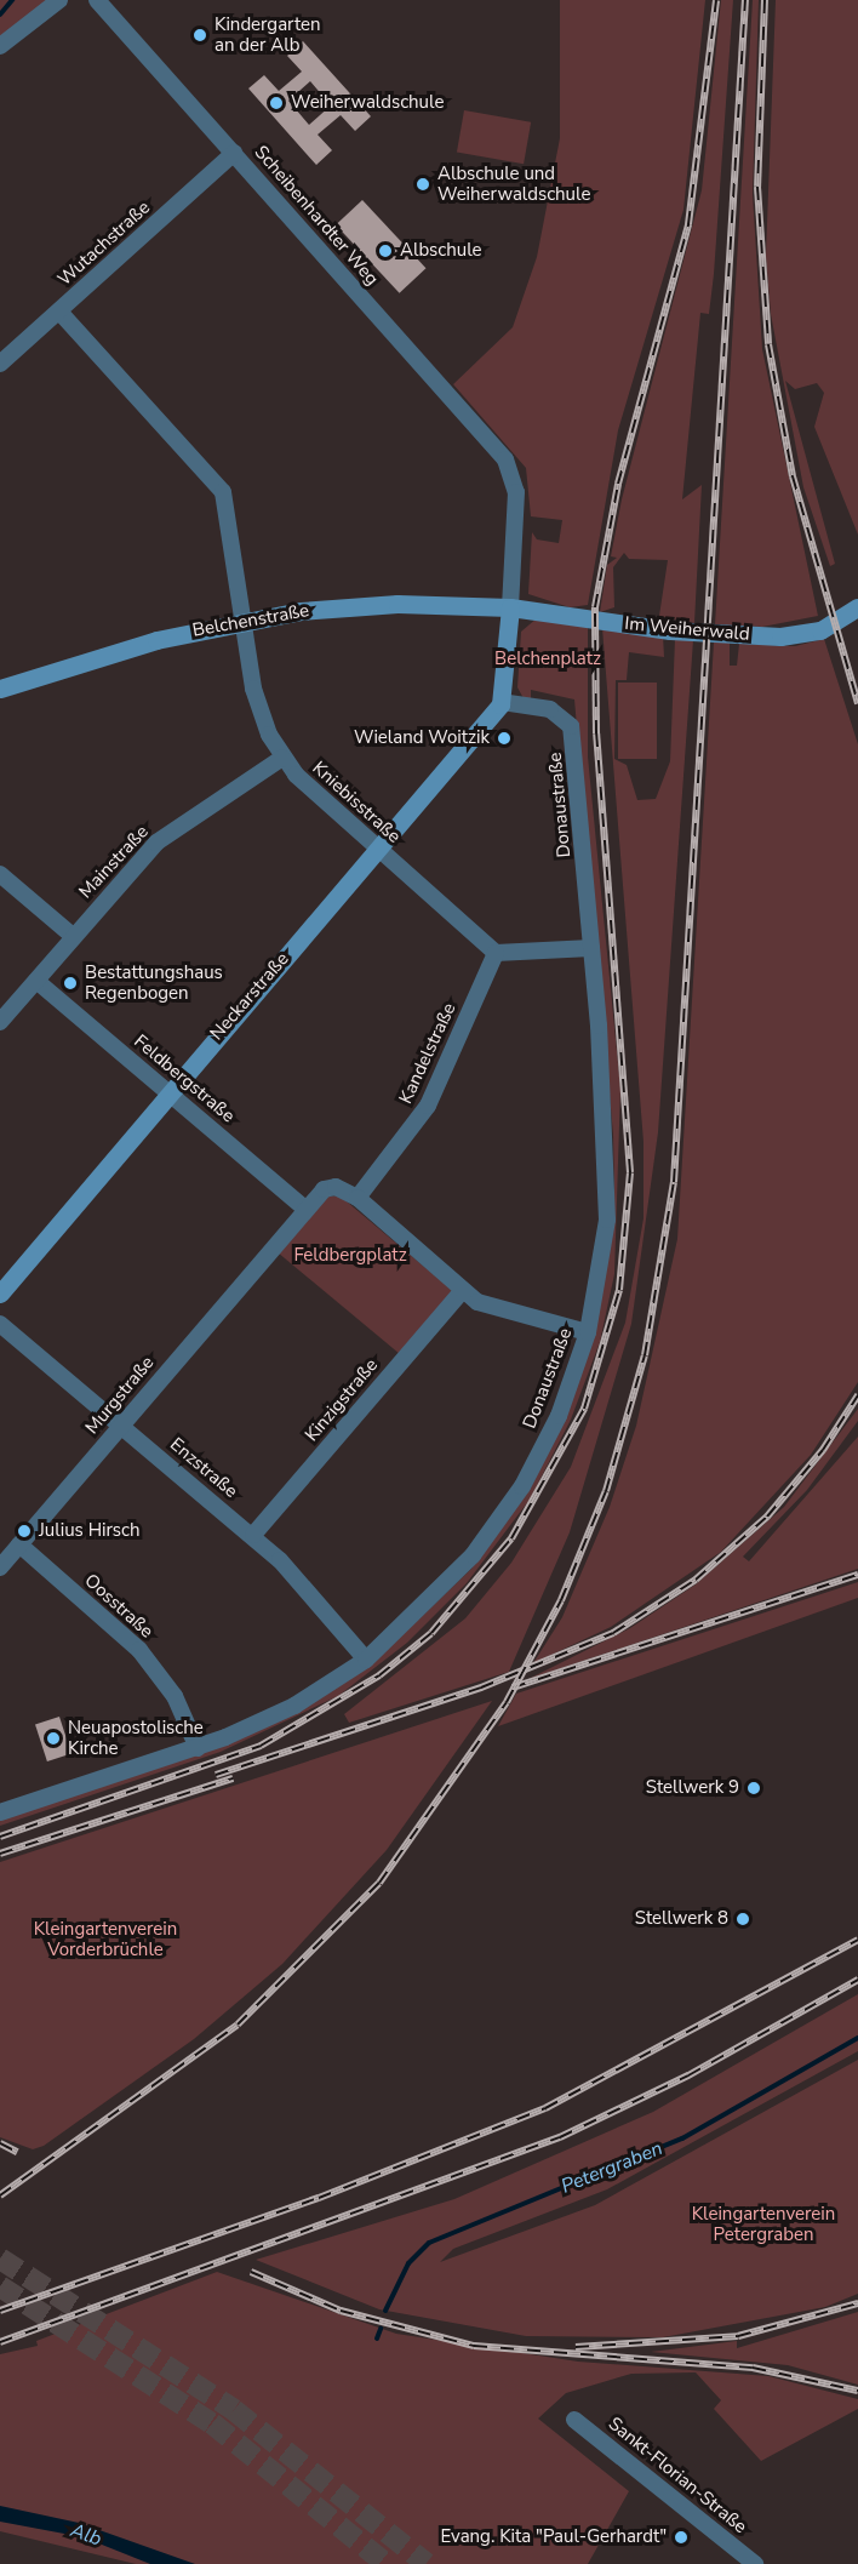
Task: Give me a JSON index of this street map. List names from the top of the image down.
{
  "streets": {
    "street": [
      "Scheibenhardter Weg",
      "Wutachstraße",
      "Belchenstraße",
      "Im Weiherwald",
      "Kniebisstraße",
      "Donaustraße",
      "Mainstraße",
      "Neckarstraße",
      "Kandelstraße",
      "Feldbergstraße",
      "Murgstraße",
      "Kinzigstraße",
      "Enzstraße",
      "Oosstraße",
      "Sankt-Florian-Straße"
    ]
  },
  "crossings": [
    ["Scheibenhardter Weg", "Wutachstraße"],
    ["Scheibenhardter Weg", "Belchenstraße"],
    ["Scheibenhardter Weg", "Im Weiherwald"],
    ["Wutachstraße", "Kniebisstraße"],
    ["Belchenstraße", "Im Weiherwald"],
    ["Belchenstraße", "Kniebisstraße"],
    ["Kniebisstraße", "Mainstraße"],
    ["Kniebisstraße", "Neckarstraße"],
    ["Kniebisstraße", "Kandelstraße"],
    ["Donaustraße", "Neckarstraße"],
    ["Donaustraße", "Enzstraße"],
    ["Donaustraße", "Oosstraße"],
    ["Mainstraße", "Feldbergstraße"],
    ["Neckarstraße", "Feldbergstraße"],
    ["Feldbergstraße", "Murgstraße"],
    ["Murgstraße", "Enzstraße"],
    ["Murgstraße", "Oosstraße"],
    ["Kinzigstraße", "Enzstraße"]
  ],
  "water": ["Petergraben", "Alb"],
  "parks": [
    "Belchenplatz",
    "Feldbergplatz",
    "Kleingartenverein Vorderbrüchle",
    "Kleingartenverein Petergraben"
  ],
  "places": [
    "Kindergarten an der Alb",
    "Weiherwaldschule",
    "Albschule und Weiherwaldschule",
    "Albschule",
    "Wieland Woitzik",
    "Bestattungshaus Regenbogen",
    "Julius Hirsch",
    "Neuapostolische Kirche",
    "Stellwerk 9",
    "Stellwerk 8",
    "Evang. Kita \"Paul-Gerhardt\""
  ]
}
